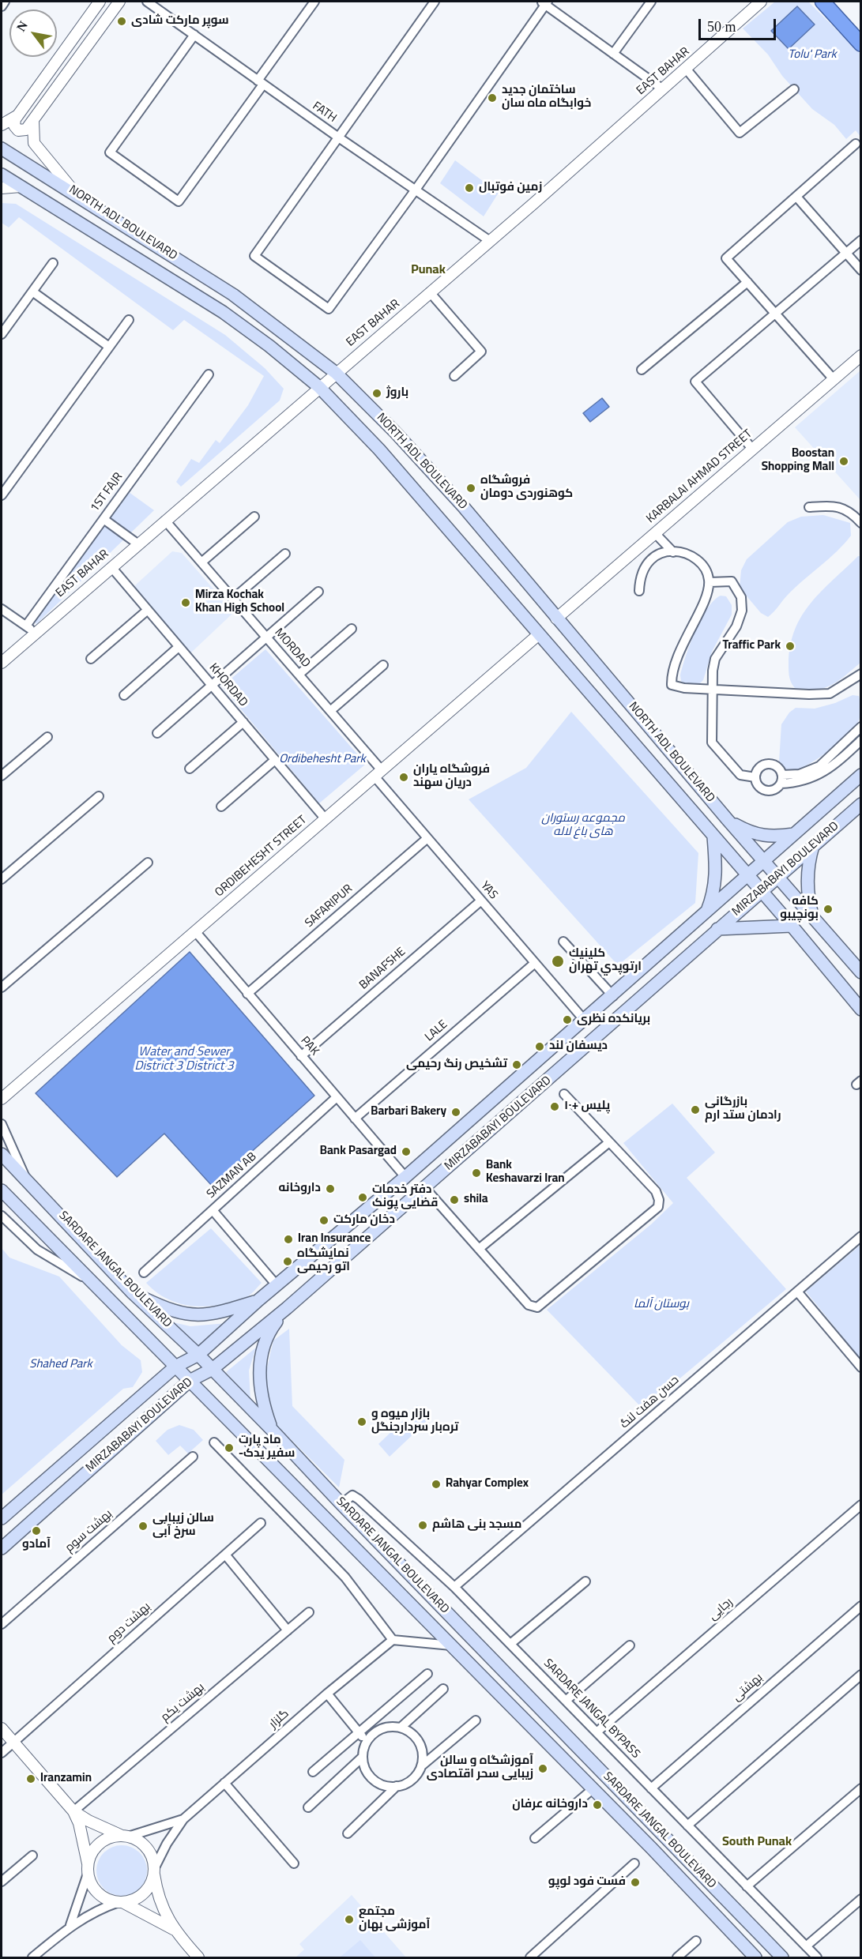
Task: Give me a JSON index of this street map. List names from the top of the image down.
{
  "streets": {
    "main road": ["NORTH ADL BOULEVARD", "MIRZABABAYI BOULEVARD", "SARDARE JANGAL BOULEVARD"],
    "street": [
      "EAST BAHAR",
      "FATH",
      "KARBALAI AHMAD STREET",
      "1ST FAJR",
      "MORDAD",
      "KHORDAD",
      "ORDIBEHESHT STREET",
      "YAS",
      "SAFARIPUR",
      "BANAFSHE",
      "LALE",
      "PAK",
      "SAZMAN AB",
      "حسن هفت لنگ",
      "بهشت سوم",
      "رجایی",
      "بهشت دوم",
      "بهشتی",
      "بهشت یکم",
      "SARDARE JANGAL BYPASS",
      "گلزار"
    ]
  },
  "crossings": [
    ["EAST BAHAR", "FATH"],
    ["EAST BAHAR", "NORTH ADL BOULEVARD"],
    ["EAST BAHAR", "MORDAD"],
    ["EAST BAHAR", "KHORDAD"],
    ["NORTH ADL BOULEVARD", "KARBALAI AHMAD STREET"],
    ["NORTH ADL BOULEVARD", "ORDIBEHESHT STREET"],
    ["NORTH ADL BOULEVARD", "MIRZABABAYI BOULEVARD"],
    ["MORDAD", "ORDIBEHESHT STREET"],
    ["MORDAD", "YAS"],
    ["KHORDAD", "ORDIBEHESHT STREET"],
    ["ORDIBEHESHT STREET", "YAS"],
    ["ORDIBEHESHT STREET", "PAK"],
    ["MIRZABABAYI BOULEVARD", "YAS"],
    ["MIRZABABAYI BOULEVARD", "PAK"],
    ["MIRZABABAYI BOULEVARD", "SARDARE JANGAL BOULEVARD"],
    ["YAS", "SAFARIPUR"],
    ["YAS", "BANAFSHE"],
    ["YAS", "LALE"],
    ["SAFARIPUR", "PAK"],
    ["BANAFSHE", "PAK"],
    ["LALE", "PAK"],
    ["PAK", "SAZMAN AB"],
    ["SARDARE JANGAL BOULEVARD", "SARDARE JANGAL BYPASS"],
    ["حسن هفت لنگ", "SARDARE JANGAL BYPASS"],
    ["رجایی", "SARDARE JANGAL BYPASS"],
    ["بهشتی", "SARDARE JANGAL BYPASS"]
  ],
  "districts": ["Punak", "South Punak"],
  "water": ["Water and Sewer District 3 District 3"],
  "parks": [
    "Tolu' Park",
    "Ordibehesht Park",
    "مجموعه رستوران های باغ لاله",
    "بوستان آلما",
    "Shahed Park"
  ],
  "places": [
    "سوپر مارکت شادی",
    "ساختمان جدید خوابگاه ماه سان",
    "زمین فوتبال",
    "باروژ",
    "Boostan Shopping Mall",
    "فروشگاه کوهنوردی دومان",
    "Mirza Kochak Khan High School",
    "Traffic Park",
    "فروشگاه یاران دریان سهند",
    "کافه بونچیبو",
    "كلينيك ارتوپدي تهران",
    "بریانکده نظری",
    "دیسفان لند",
    "تشخیص رنگ رحیمی",
    "پلیس +۱۰",
    "بازرگانی رادمان ستد ارم",
    "Barbari Bakery",
    "Bank Pasargad",
    "Bank Keshavarzi Iran",
    "داروخانه",
    "دفتر خدمات قضایی پونک",
    "shila",
    "دخان مارکت",
    "Iran Insurance",
    "نمایشگاه اتو رحیمی",
    "بازار میوه و تره‌بار سردارجنگل",
    "ماد پارت -سفیر یدک",
    "Rahyar Complex",
    "مسجد بنی هاشم",
    "سالن زیبایی سرخ آبی",
    "آمادو",
    "آموزشگاه و سالن زیبایی سحر اقتصادی",
    "Iranzamin",
    "داروخانه عرفان",
    "فست فود لوپو",
    "مجتمع آموزشی بهان"
  ],
  "scale_bar": "50 m",
  "north": "top left"
}
